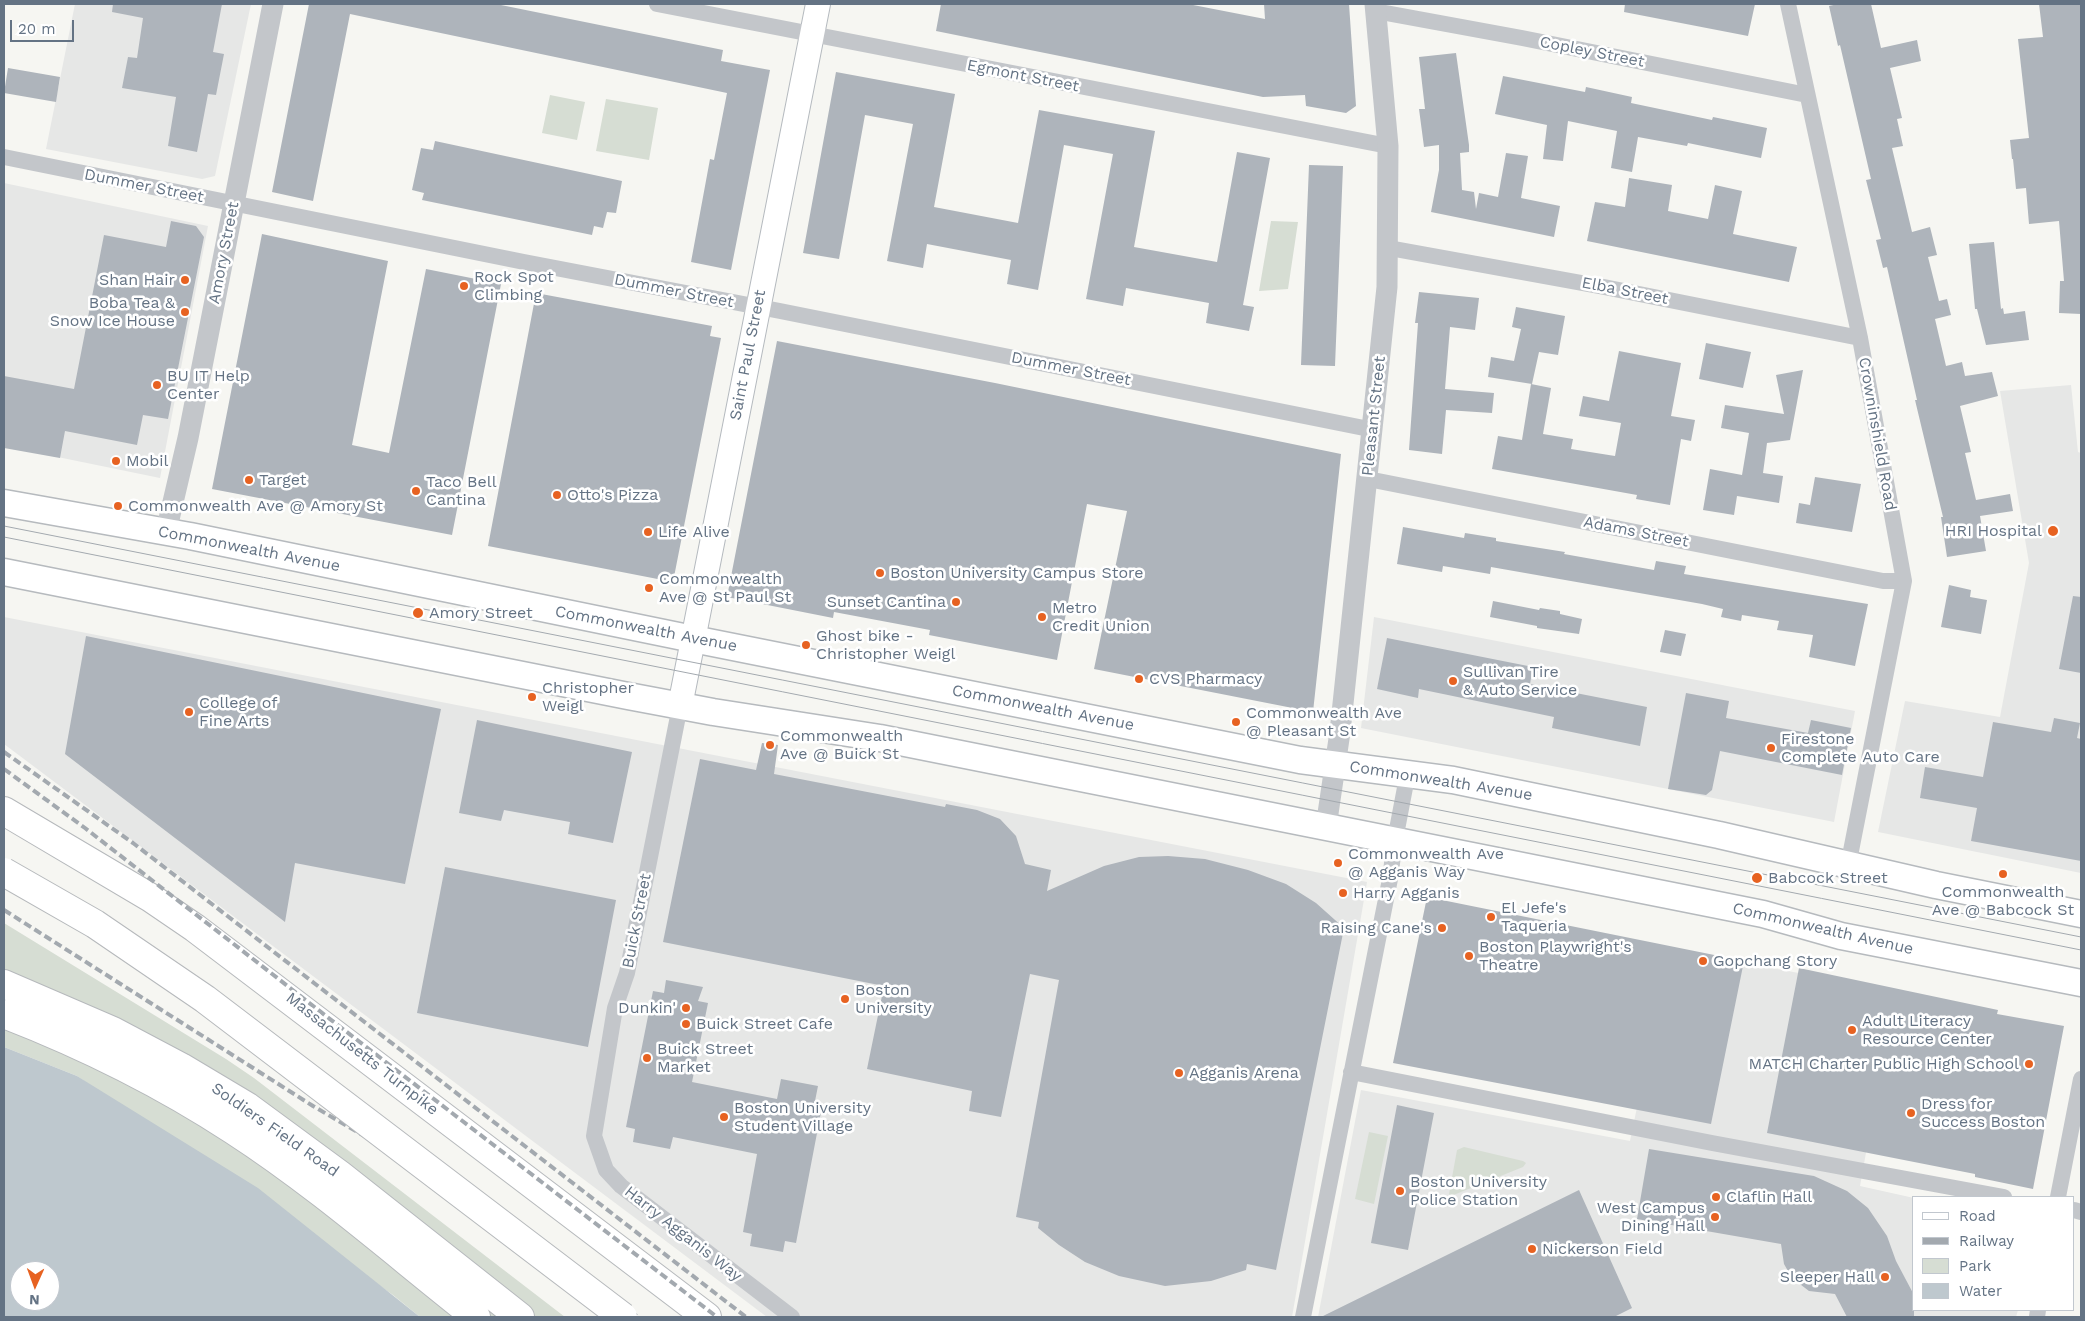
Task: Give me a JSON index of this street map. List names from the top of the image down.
{
  "streets": {
    "highway": ["Massachusetts Turnpike", "Soldiers Field Road"],
    "main road": ["Saint Paul Street", "Commonwealth Avenue"],
    "street": [
      "Copley Street",
      "Egmont Street",
      "Dummer Street",
      "Amory Street",
      "Elba Street",
      "Pleasant Street",
      "Crowninshield Road",
      "Adams Street",
      "Buick Street",
      "Harry Agganis Way"
    ]
  },
  "crossings": [
    ["Copley Street", "Pleasant Street"],
    ["Copley Street", "Crowninshield Road"],
    ["Egmont Street", "Saint Paul Street"],
    ["Egmont Street", "Pleasant Street"],
    ["Dummer Street", "Amory Street"],
    ["Dummer Street", "Saint Paul Street"],
    ["Dummer Street", "Pleasant Street"],
    ["Amory Street", "Commonwealth Avenue"],
    ["Elba Street", "Pleasant Street"],
    ["Elba Street", "Crowninshield Road"],
    ["Saint Paul Street", "Commonwealth Avenue"],
    ["Saint Paul Street", "Buick Street"],
    ["Pleasant Street", "Adams Street"],
    ["Pleasant Street", "Commonwealth Avenue"],
    ["Crowninshield Road", "Adams Street"],
    ["Crowninshield Road", "Commonwealth Avenue"],
    ["Commonwealth Avenue", "Buick Street"],
    ["Buick Street", "Harry Agganis Way"]
  ],
  "places": [
    "Shan Hair",
    "Rock Spot Climbing",
    "Boba Tea & Snow Ice House",
    "BU IT Help Center",
    "Mobil",
    "Target",
    "Taco Bell Cantina",
    "Otto's Pizza",
    "Commonwealth Ave @ Amory St",
    "HRI Hospital",
    "Life Alive",
    "Boston University Campus Store",
    "Commonwealth Ave @ St Paul St",
    "Sunset Cantina",
    "Amory Street",
    "Metro Credit Union",
    "Ghost bike - Christopher Weigl",
    "CVS Pharmacy",
    "Sullivan Tire & Auto Service",
    "Christopher Weigl",
    "College of Fine Arts",
    "Commonwealth Ave @ Pleasant St",
    "Commonwealth Ave @ Buick St",
    "Firestone Complete Auto Care",
    "Commonwealth Ave @ Agganis Way",
    "Commonwealth Ave @ Babcock St",
    "Babcock Street",
    "Harry Agganis",
    "El Jefe's Taqueria",
    "Raising Cane's",
    "Boston Playwright's Theatre",
    "Gopchang Story",
    "Boston University",
    "Dunkin'",
    "Buick Street Cafe",
    "Adult Literacy Resource Center",
    "Buick Street Market",
    "MATCH Charter Public High School",
    "Agganis Arena",
    "Dress for Success Boston",
    "Boston University Student Village",
    "Boston University Police Station",
    "Claflin Hall",
    "West Campus Dining Hall",
    "Nickerson Field",
    "Sleeper Hall"
  ],
  "legend": [
    "Road",
    "Railway",
    "Park",
    "Water"
  ],
  "scale_bar": "20 m",
  "north": "bottom"
}
